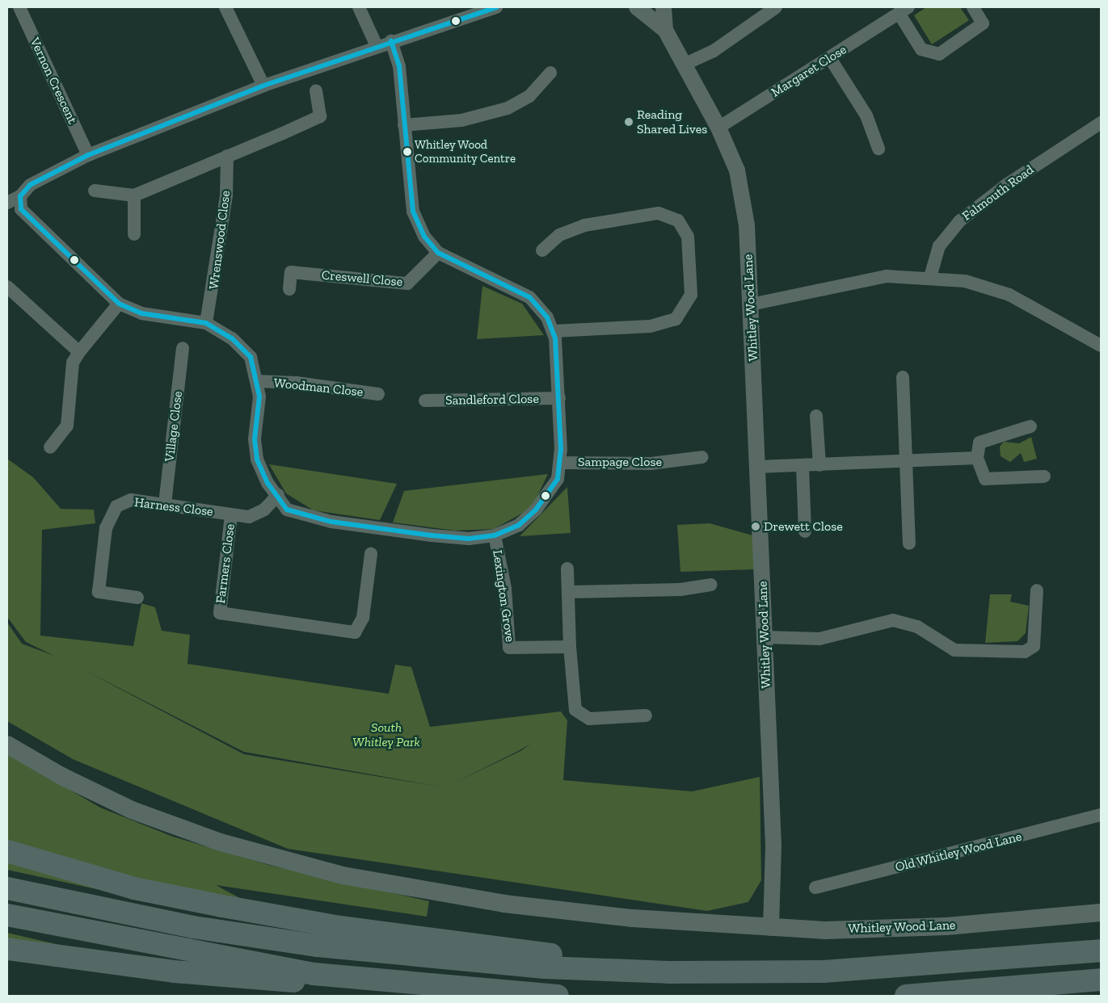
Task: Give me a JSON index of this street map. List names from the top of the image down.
{
  "streets": {
    "main road": ["Whitley Wood Lane"],
    "street": [
      "Margaret Close",
      "Vernon Crescent",
      "Falmouth Road",
      "Wrenswood Close",
      "Creswell Close",
      "Woodman Close",
      "Sandleford Close",
      "Village Close",
      "Sampage Close",
      "Harness Close",
      "Farmers Close",
      "Lexington Grove",
      "Old Whitley Wood Lane"
    ]
  },
  "crossings": [
    ["Margaret Close", "Whitley Wood Lane"],
    ["Village Close", "Harness Close"],
    ["Harness Close", "Farmers Close"]
  ],
  "parks": ["South Whitley Park"],
  "places": ["Reading Shared Lives", "Whitley Wood Community Centre", "Drewett Close"]
}
